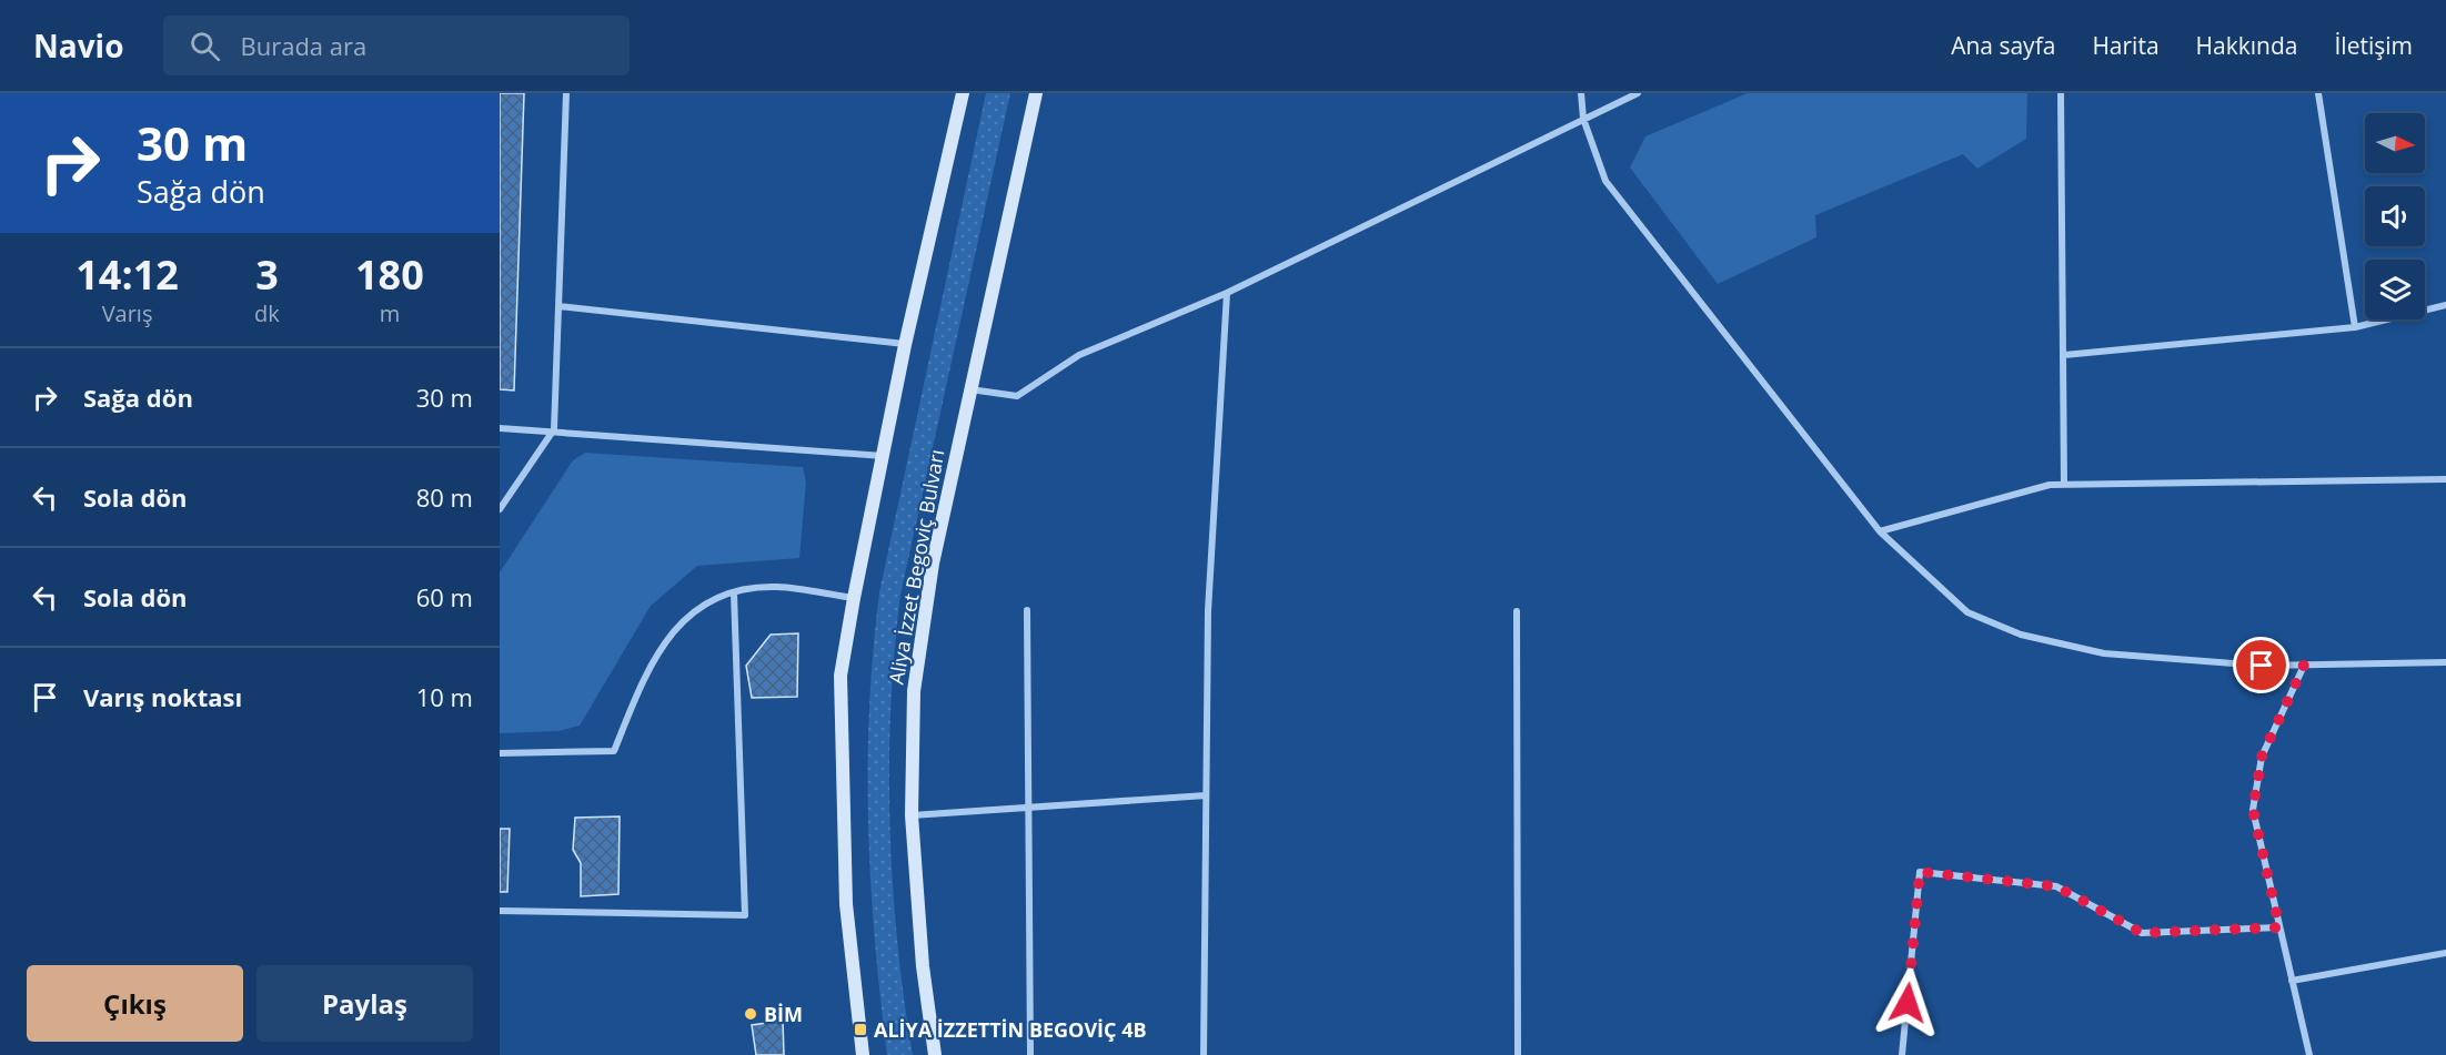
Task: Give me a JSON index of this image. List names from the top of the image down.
{
  "streets": {
    "main road": ["Aliya İzzet Begoviç Bulvarı"]
  },
  "places": {
    "other": ["BİM"],
    "transit": ["ALİYA İZZETTİN BEGOVİÇ 4B"]
  },
  "north": "right",
  "page": {
    "header": "Navio",
    "search": "Burada ara",
    "nav": [
      "Ana sayfa",
      "Harita",
      "Hakkında",
      "İletişim"
    ],
    "turn": ["30 m", "Sağa dön"],
    "eta": [
      "14:12",
      "Varış",
      "3",
      "dk",
      "180",
      "m"
    ],
    "list": [
      {
        "name": "Sağa dön",
        "value": "30 m"
      },
      {
        "name": "Sola dön",
        "value": "80 m"
      },
      {
        "name": "Sola dön",
        "value": "60 m"
      },
      {
        "name": "Varış noktası",
        "value": "10 m"
      }
    ],
    "buttons": ["Çıkış", "Paylaş"]
  }
}
